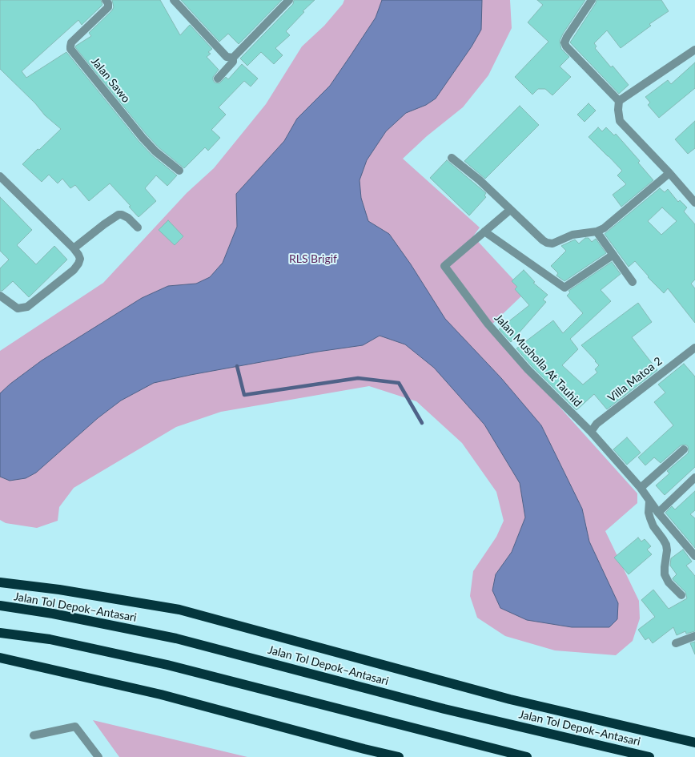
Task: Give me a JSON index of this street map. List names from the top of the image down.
{
  "streets": {
    "highway": ["Jalan Tol Depok–Antasari"],
    "street": ["Jalan Sawo", "Jalan Musholla At Tauhid", "Villa Matoa 2"]
  },
  "crossings": [
    ["Jalan Musholla At Tauhid", "Villa Matoa 2"]
  ],
  "parks": ["RLS Brigif"]
}
